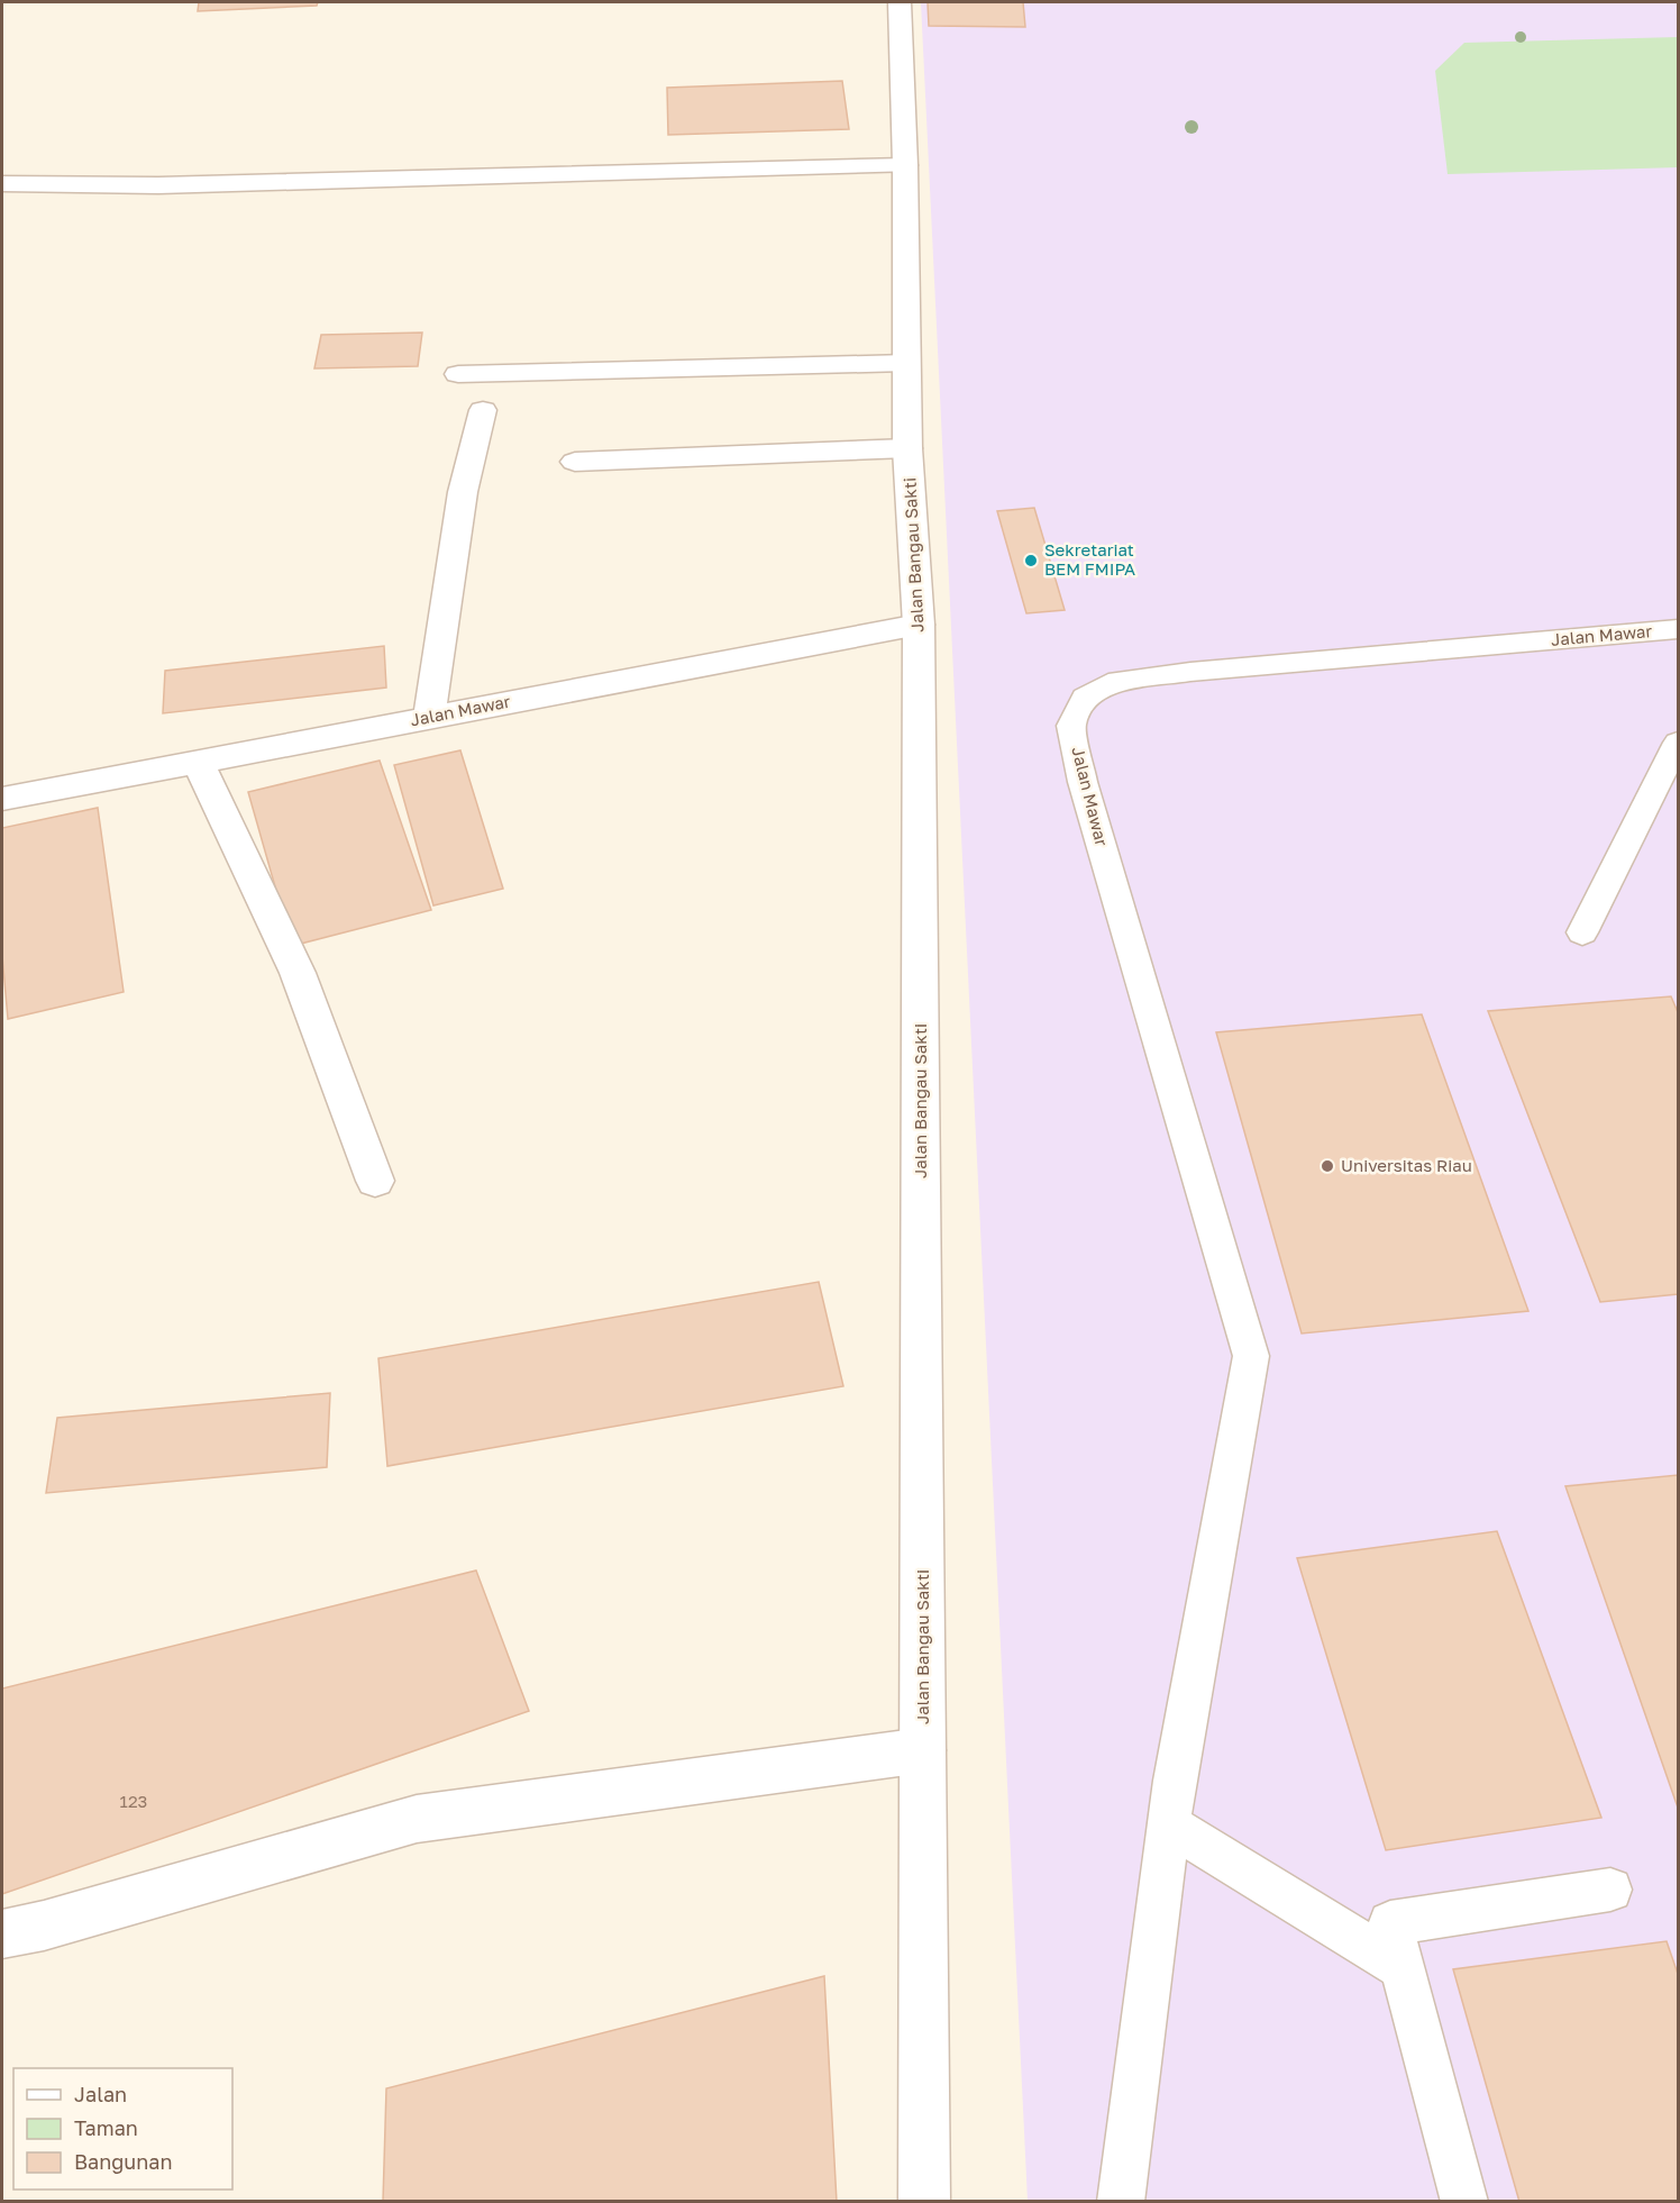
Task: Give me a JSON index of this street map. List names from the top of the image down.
{
  "streets": {
    "street": ["Jalan Bangau Sakti", "Jalan Mawar"]
  },
  "crossings": [
    ["Jalan Bangau Sakti", "Jalan Mawar"]
  ],
  "places": ["Sekretariat BEM FMIPA", "Universitas Riau"],
  "house_numbers": ["123"],
  "legend": ["Jalan", "Taman", "Bangunan"]
}
